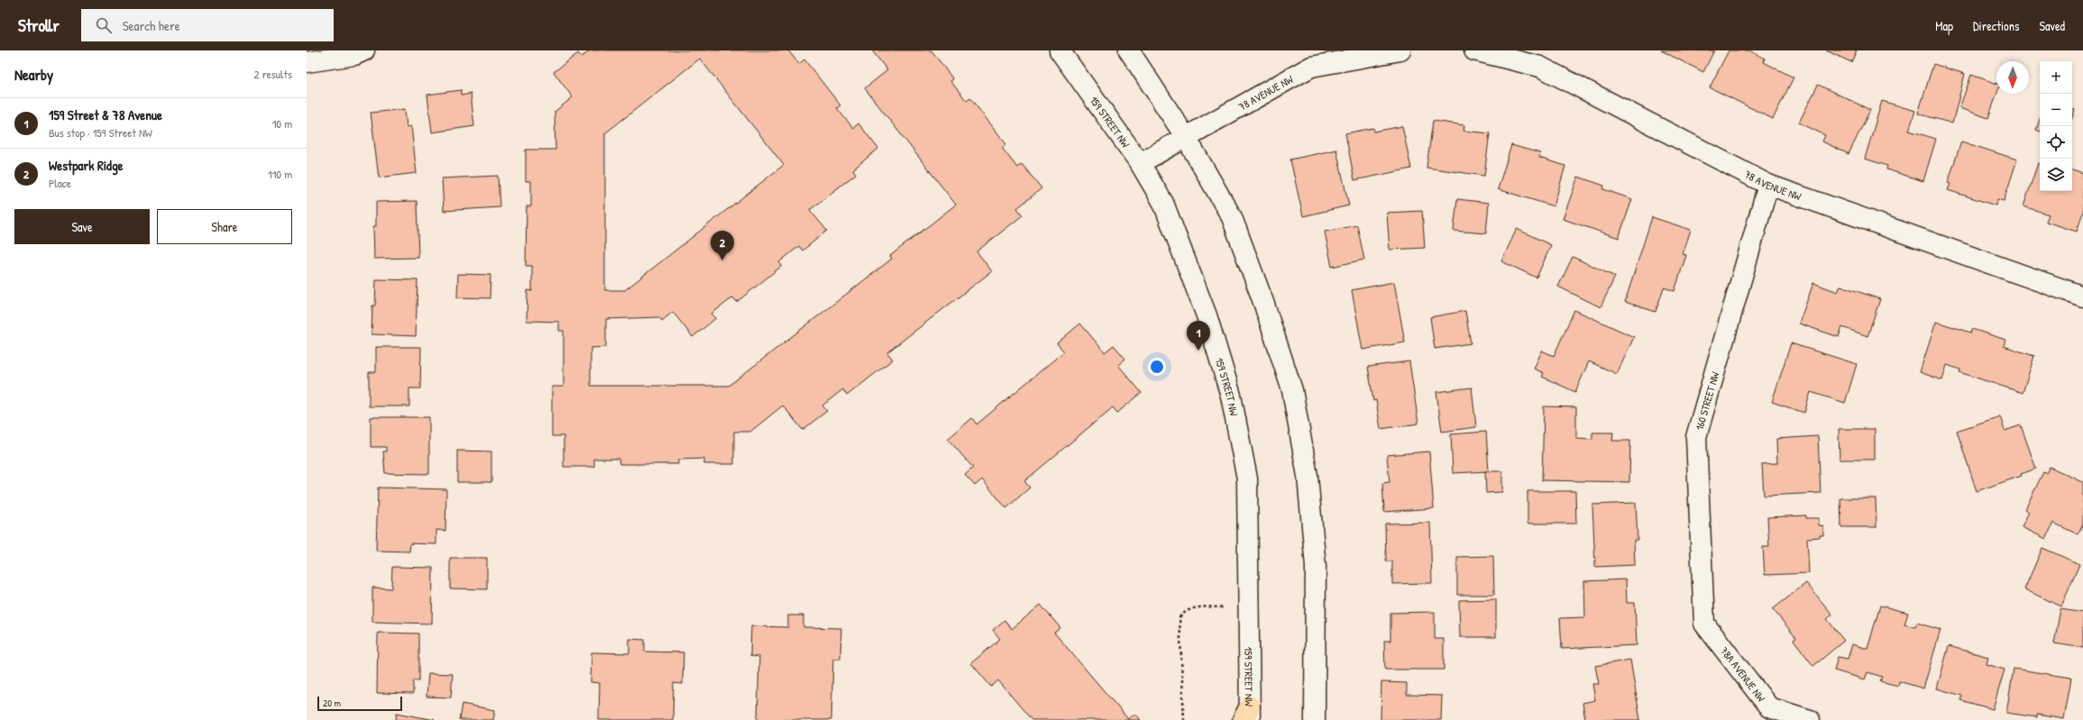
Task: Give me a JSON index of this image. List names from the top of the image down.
{
  "streets": {
    "street": [
      "78 AVENUE NW",
      "159 STREET NW",
      "160 STREET NW",
      "78A AVENUE NW"
    ]
  },
  "crossings": [
    ["78 AVENUE NW", "159 STREET NW"],
    ["78 AVENUE NW", "160 STREET NW"],
    ["160 STREET NW", "78A AVENUE NW"]
  ],
  "scale_bar": "20 m",
  "north": "bottom",
  "page": {
    "header": "Strollr",
    "search": "Search here",
    "nav": ["Map", "Directions", "Saved"],
    "heading": ["Nearby", "2 results"],
    "map_buttons": ["+", "−"],
    "list": [
      {
        "mark": "1",
        "name": "159 Street & 78 Avenue",
        "note": "Bus stop · 159 Street NW",
        "value": "10 m"
      },
      {
        "mark": "2",
        "name": "Westpark Ridge",
        "note": "Place",
        "value": "110 m"
      }
    ],
    "buttons": ["Save", "Share"],
    "pins": ["2", "1"],
    "scale": "20 m"
  }
}
